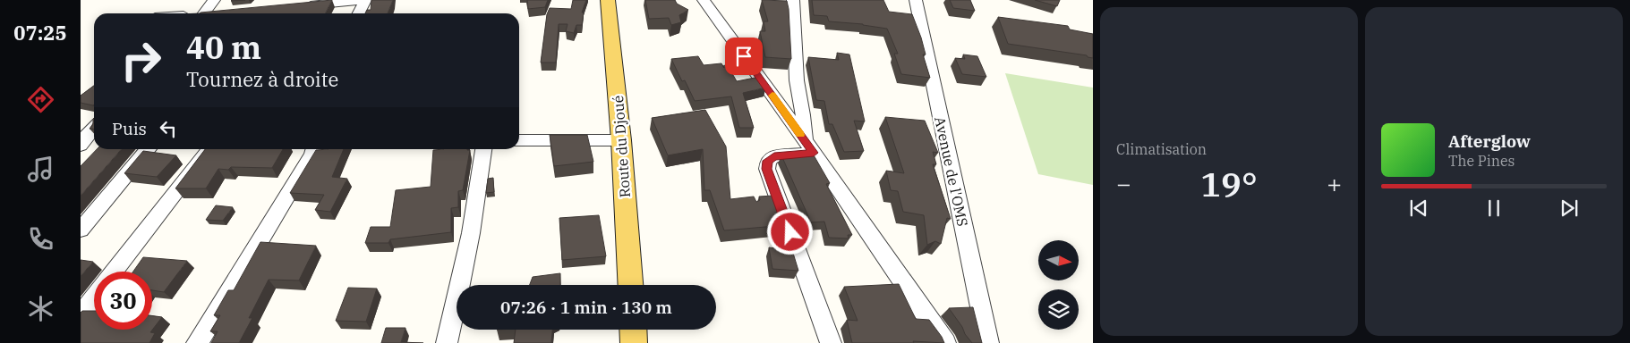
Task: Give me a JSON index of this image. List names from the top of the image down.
{
  "streets": {
    "main road": ["Route du Djoué"],
    "street": ["Avenue de l'OMS"]
  },
  "north": "right",
  "page": {
    "tabs": "07:25",
    "tile": "Climatisation",
    "turn": ["40 m", "Tournez à droite"],
    "then": "Puis",
    "song": ["Afterglow", "The Pines"],
    "heat": ["−", "19°", "+"],
    "limit": "30",
    "trip": "07:26 · 1 min · 130 m"
  }
}
